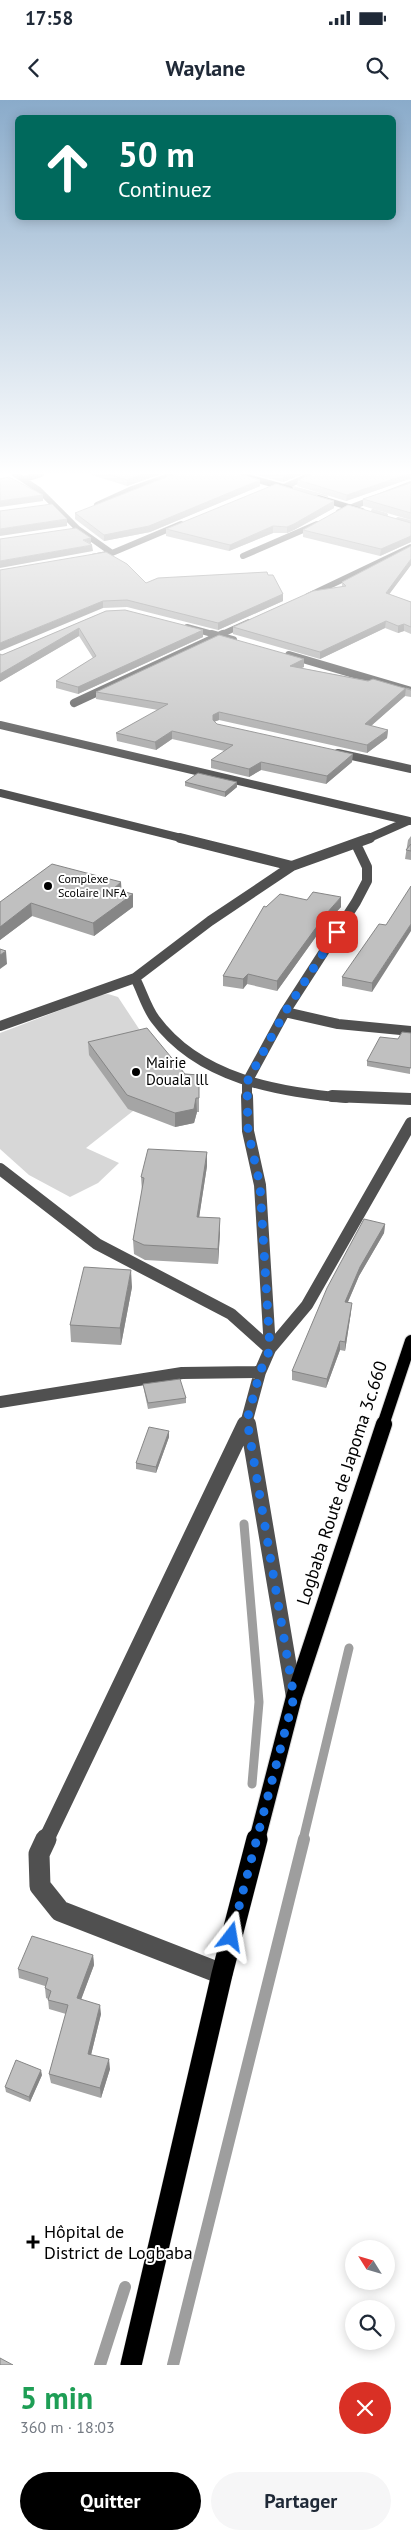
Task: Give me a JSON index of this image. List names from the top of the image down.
{
  "streets": {
    "main road": ["Logbaba Route de Japoma 3c.660"]
  },
  "places": {
    "other": ["Complexe Scolaire INFA", "Mairie Douala lll"],
    "health": ["Hôpital de District de Logbaba"]
  },
  "north": "top left",
  "page": {
    "status": "17:58",
    "header": "Waylane",
    "turn": ["50 m", "Continuez"],
    "heading": ["5 min", "360 m · 18:03"],
    "buttons": ["Quitter", "Partager"]
  }
}
